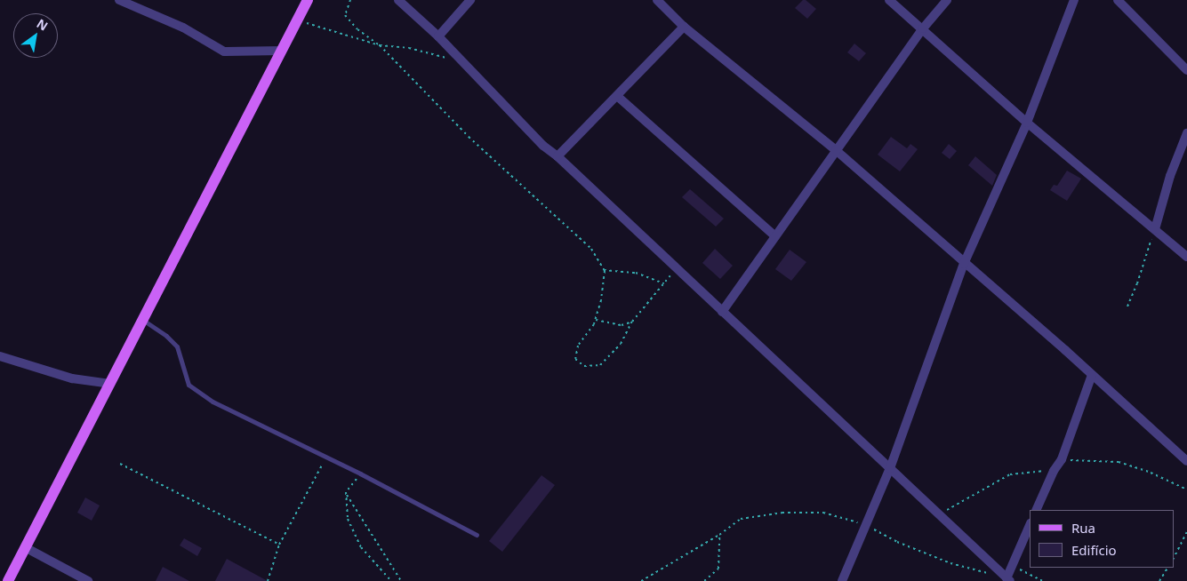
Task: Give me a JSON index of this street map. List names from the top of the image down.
{
  "legend": ["Rua", "Edifício"],
  "north": "top right"
}
